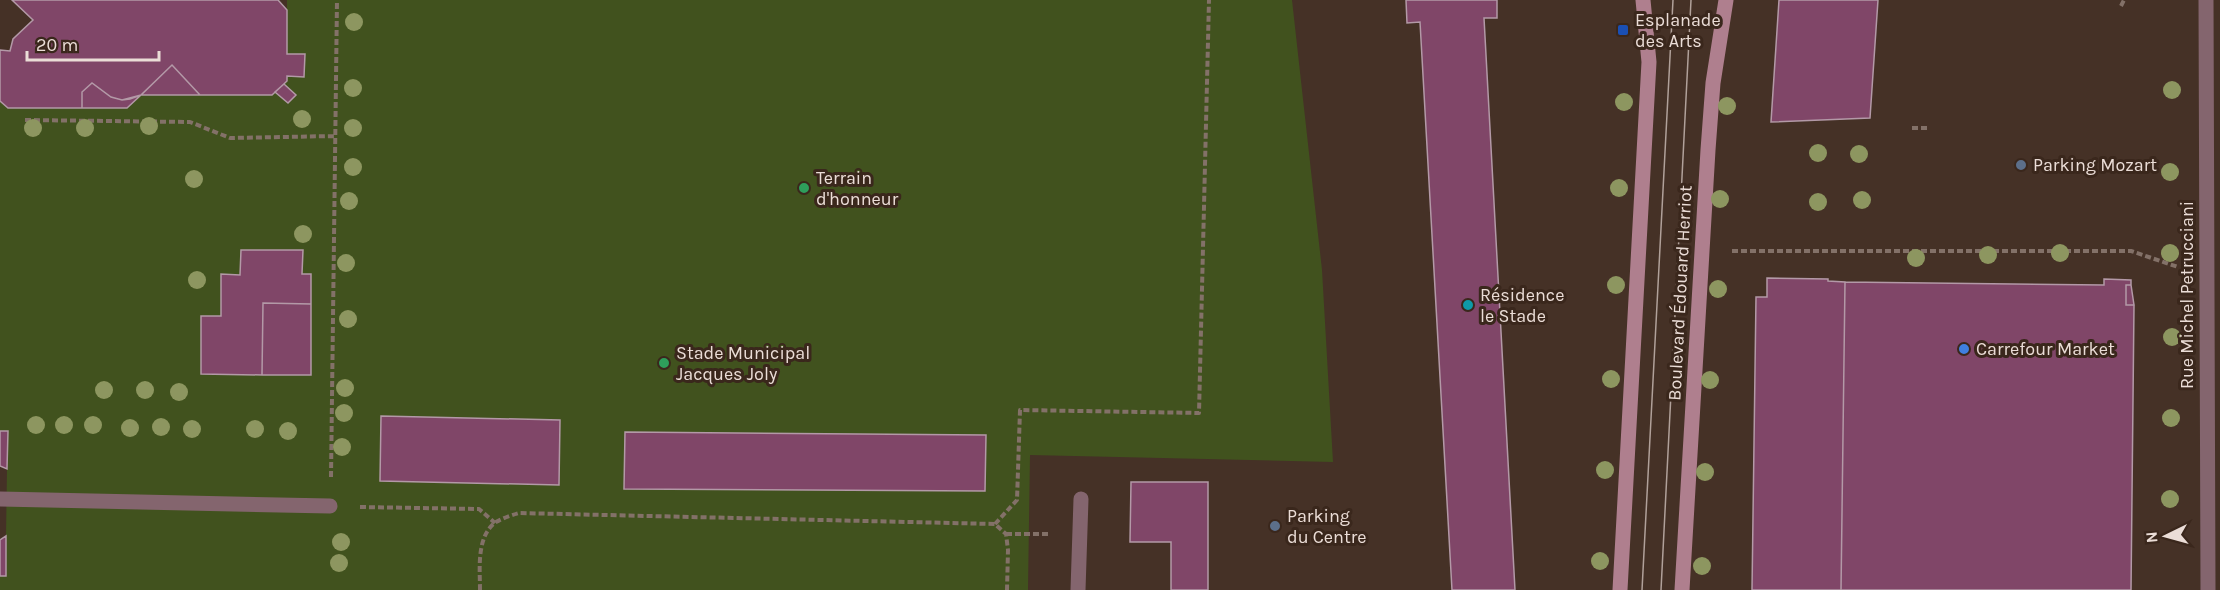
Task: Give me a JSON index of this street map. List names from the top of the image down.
{
  "streets": {
    "main road": ["Boulevard Édouard Herriot"],
    "street": ["Rue Michel Petrucciani"]
  },
  "places": {
    "transit": ["Esplanade des Arts"],
    "other": [
      "Parking Mozart",
      "Terrain d'honneur",
      "Résidence le Stade",
      "Carrefour Market",
      "Stade Municipal Jacques Joly",
      "Parking du Centre"
    ]
  },
  "scale_bar": "20 m",
  "north": "left"
}
